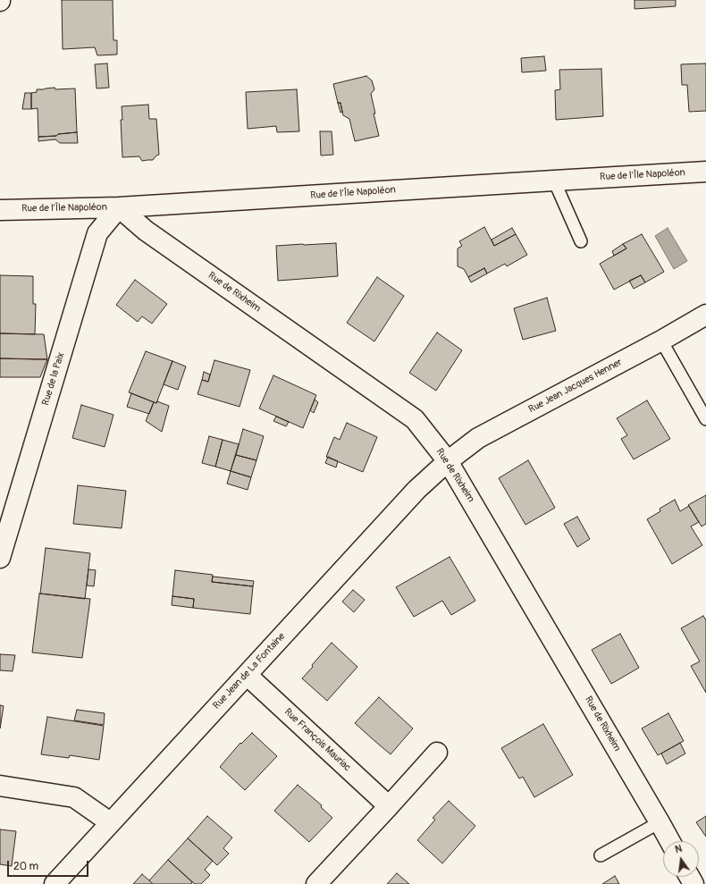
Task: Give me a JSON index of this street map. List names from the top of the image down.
{
  "streets": {
    "street": [
      "Rue de l'Île Napoléon",
      "Rue de Rixheim",
      "Rue de la Paix",
      "Rue Jean Jacques Henner",
      "Rue Jean de La Fontaine",
      "Rue François Mauriac"
    ]
  },
  "crossings": [
    ["Rue de l'Île Napoléon", "Rue de Rixheim"],
    ["Rue de l'Île Napoléon", "Rue de la Paix"],
    ["Rue de Rixheim", "Rue de la Paix"],
    ["Rue de Rixheim", "Rue Jean Jacques Henner"],
    ["Rue de Rixheim", "Rue Jean de La Fontaine"],
    ["Rue Jean Jacques Henner", "Rue Jean de La Fontaine"],
    ["Rue Jean de La Fontaine", "Rue François Mauriac"]
  ],
  "scale_bar": "20 m",
  "north": "top"
}
